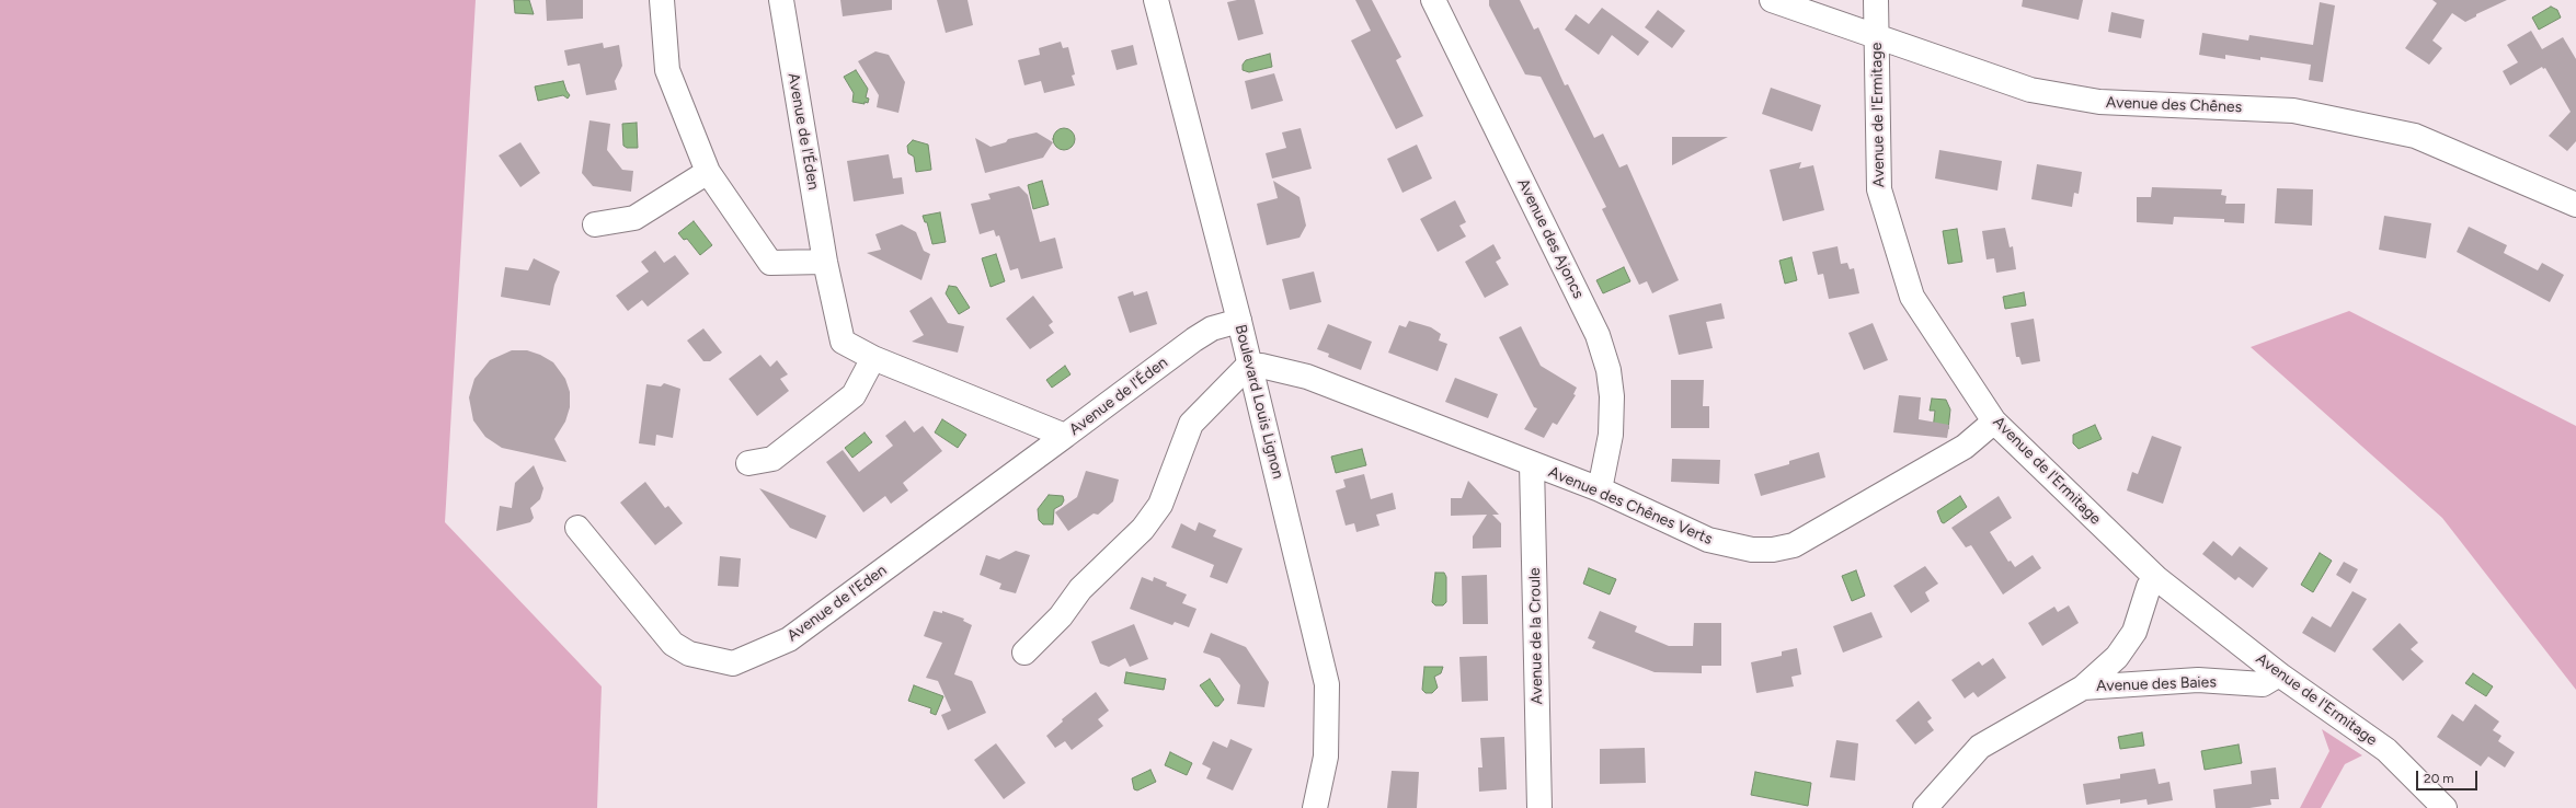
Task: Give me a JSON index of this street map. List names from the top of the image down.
{
  "streets": {
    "street": [
      "Avenue des Chênes",
      "Avenue de l'Ermitage",
      "Avenue de l'Éden",
      "Avenue des Ajoncs",
      "Boulevard Louis Lignon",
      "Avenue des Chênes Verts",
      "Avenue de l'Eden",
      "Avenue de la Croule",
      "Avenue des Baies"
    ]
  },
  "crossings": [
    ["Avenue des Chênes", "Avenue de l'Ermitage"],
    ["Avenue de l'Ermitage", "Avenue des Chênes Verts"],
    ["Avenue de l'Ermitage", "Avenue des Baies"],
    ["Avenue de l'Éden", "Boulevard Louis Lignon"],
    ["Avenue de l'Éden", "Avenue de l'Eden"],
    ["Avenue des Ajoncs", "Avenue des Chênes Verts"],
    ["Boulevard Louis Lignon", "Avenue des Chênes Verts"],
    ["Avenue des Chênes Verts", "Avenue de la Croule"]
  ],
  "scale_bar": "20 m"
}
